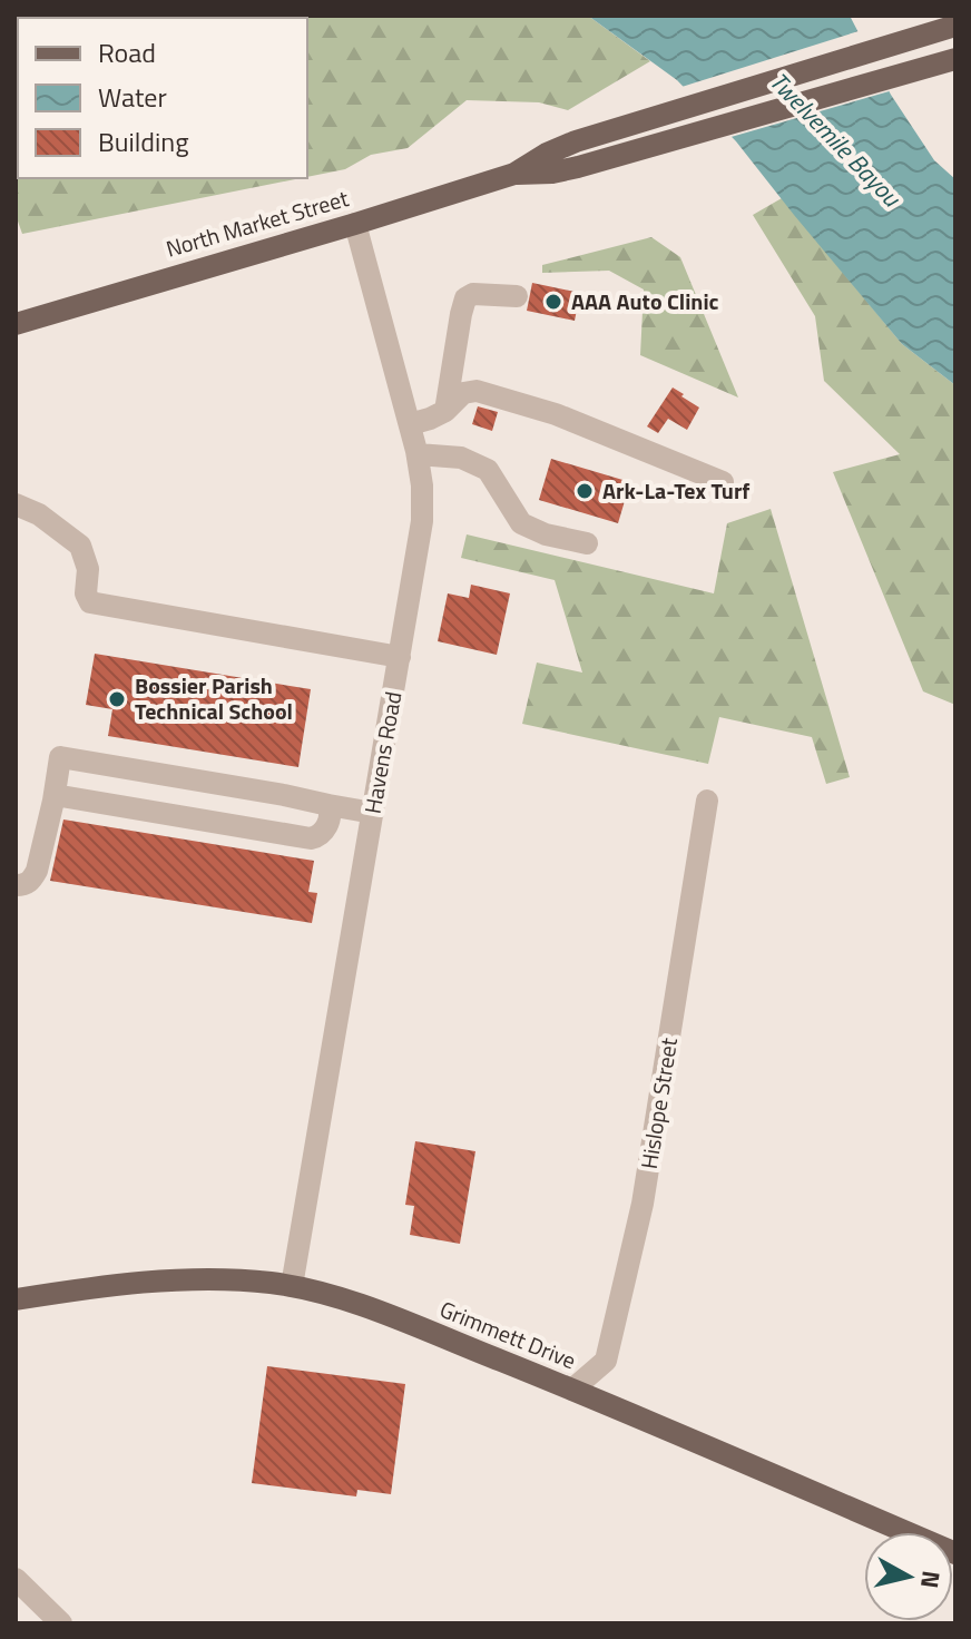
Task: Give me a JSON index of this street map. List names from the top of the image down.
{
  "streets": {
    "main road": ["North Market Street", "Grimmett Drive"],
    "street": ["Havens Road", "Hislope Street"]
  },
  "crossings": [
    ["North Market Street", "Havens Road"],
    ["Havens Road", "Grimmett Drive"],
    ["Hislope Street", "Grimmett Drive"]
  ],
  "water": ["Twelvemile Bayou"],
  "places": ["AAA Auto Clinic", "Ark-La-Tex Turf", "Bossier Parish Technical School"],
  "legend": ["Road", "Water", "Building"],
  "north": "right"
}
